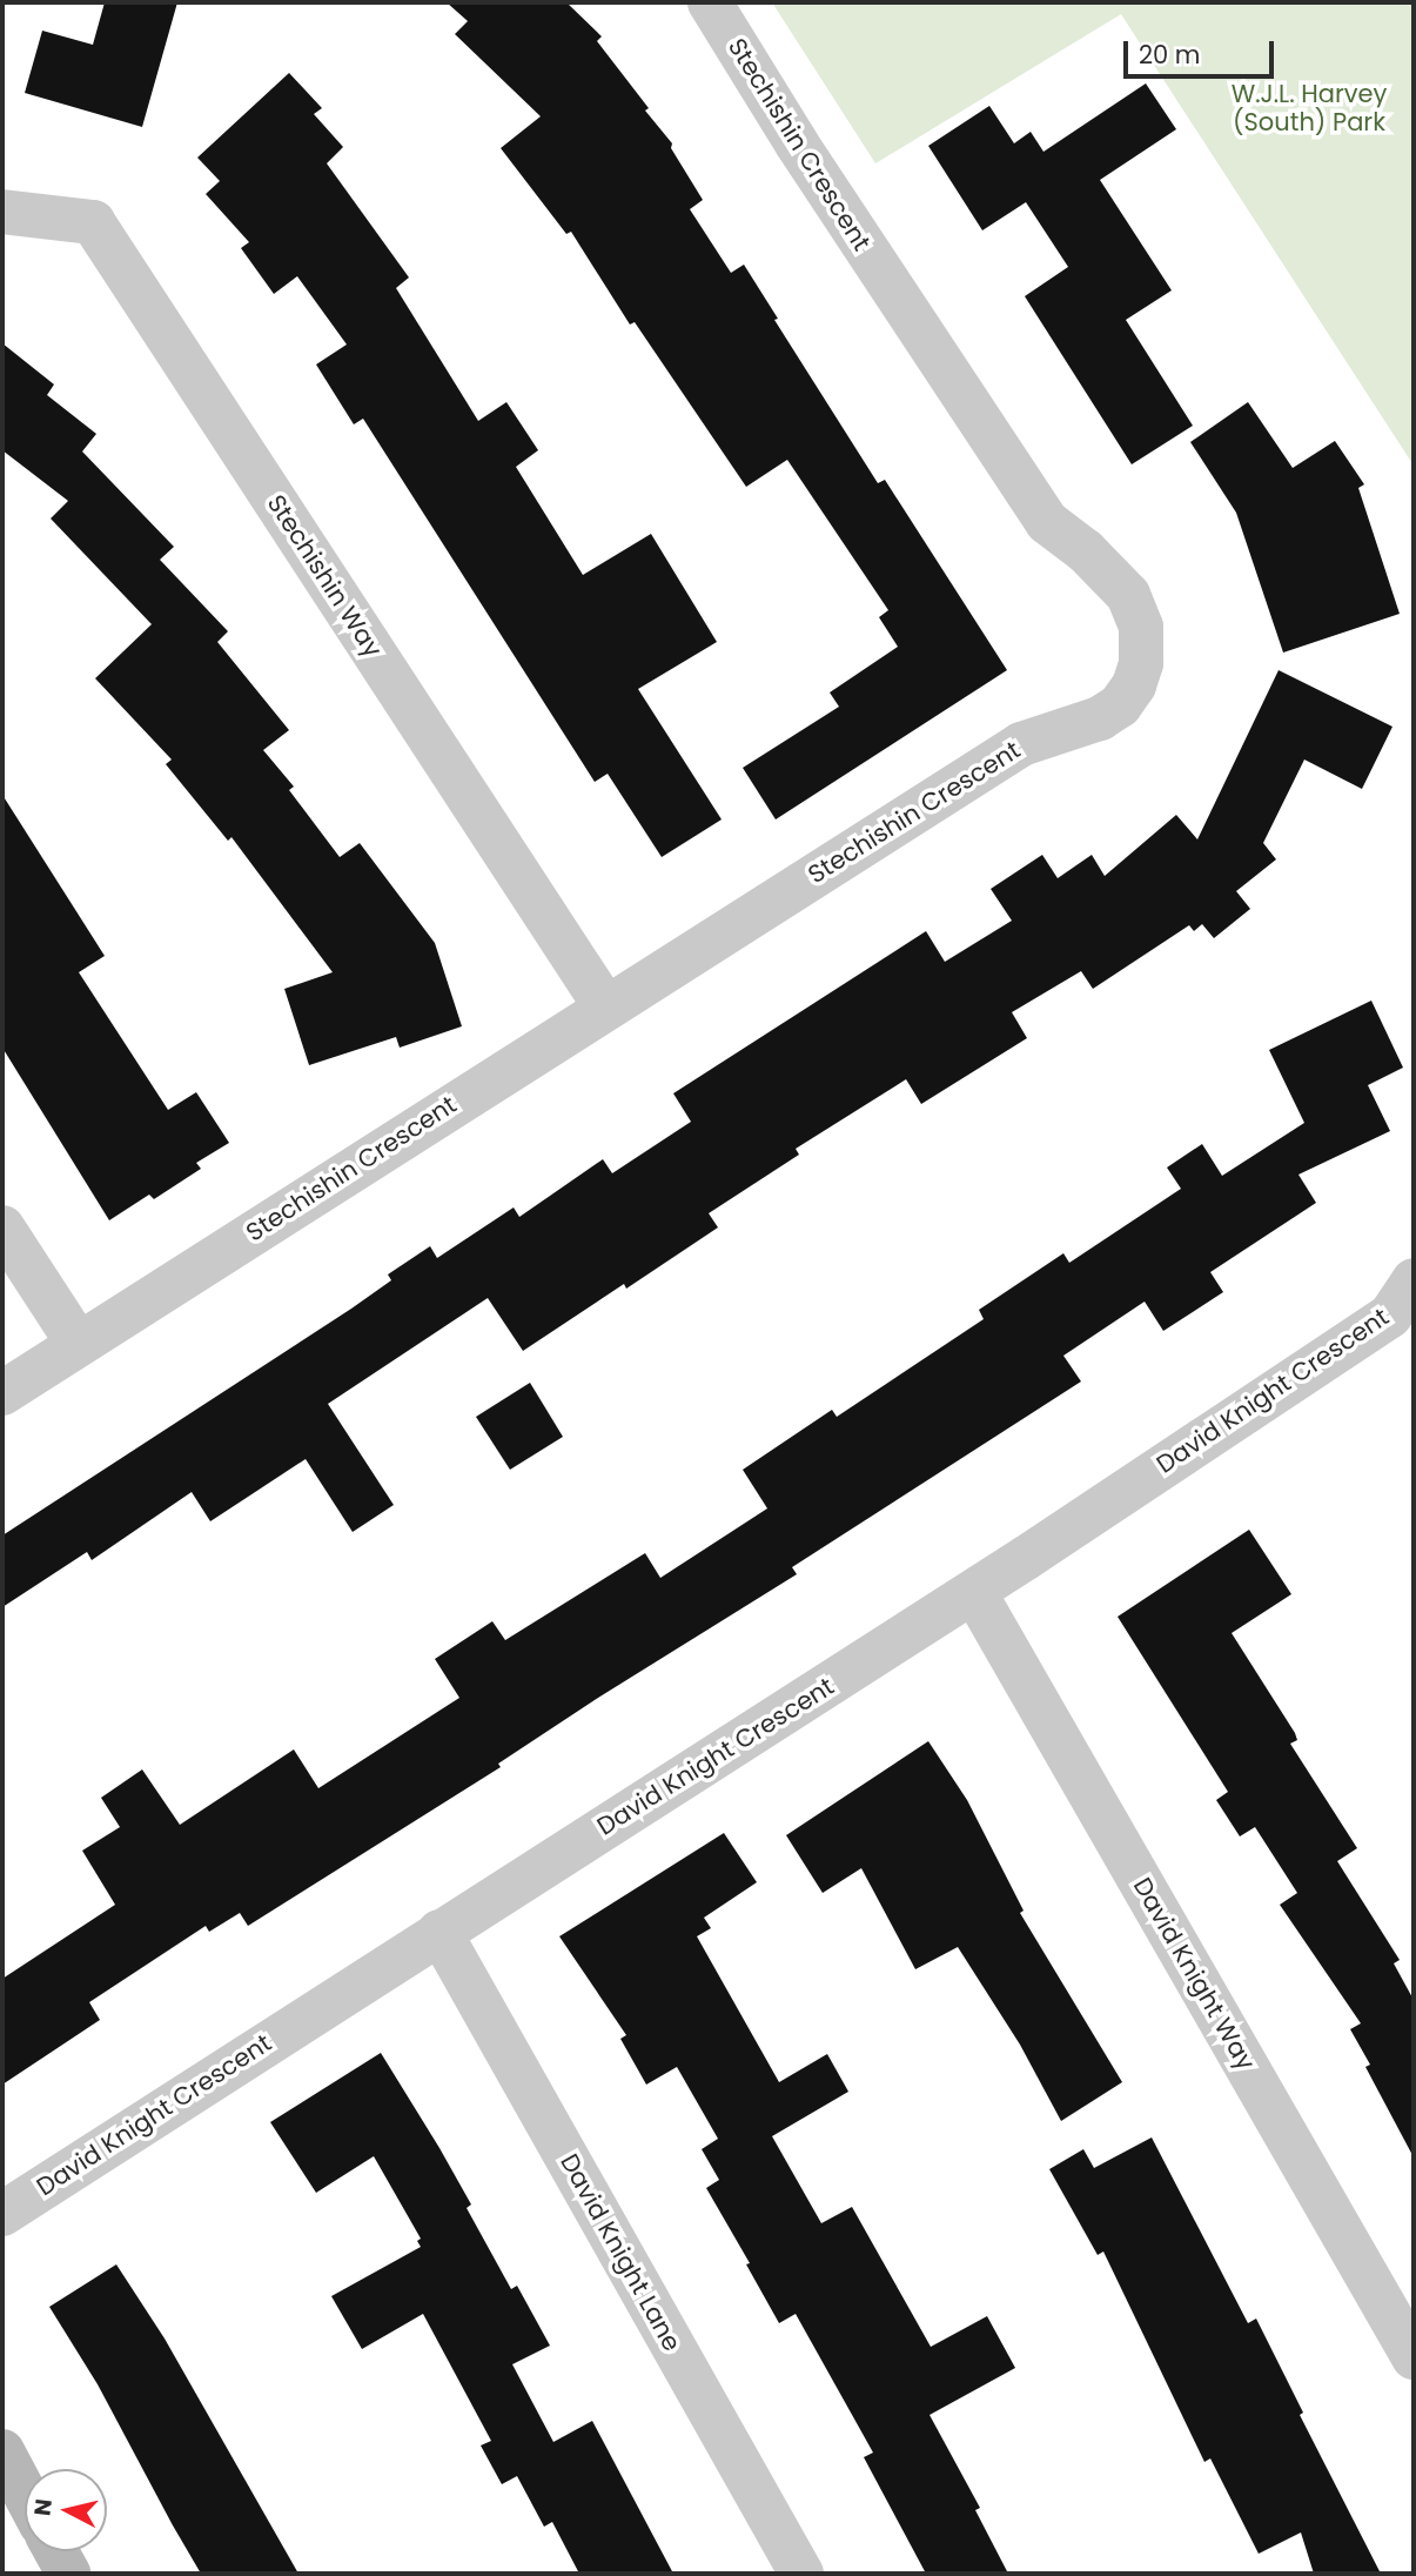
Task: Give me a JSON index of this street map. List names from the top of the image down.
{
  "streets": {
    "street": [
      "Stechishin Crescent",
      "Stechishin Way",
      "David Knight Crescent",
      "David Knight Way",
      "David Knight Lane"
    ]
  },
  "crossings": [
    ["Stechishin Crescent", "Stechishin Way"],
    ["David Knight Crescent", "David Knight Way"],
    ["David Knight Crescent", "David Knight Lane"]
  ],
  "parks": ["W.J.L. Harvey (South) Park"],
  "scale_bar": "20 m",
  "north": "left"
}
